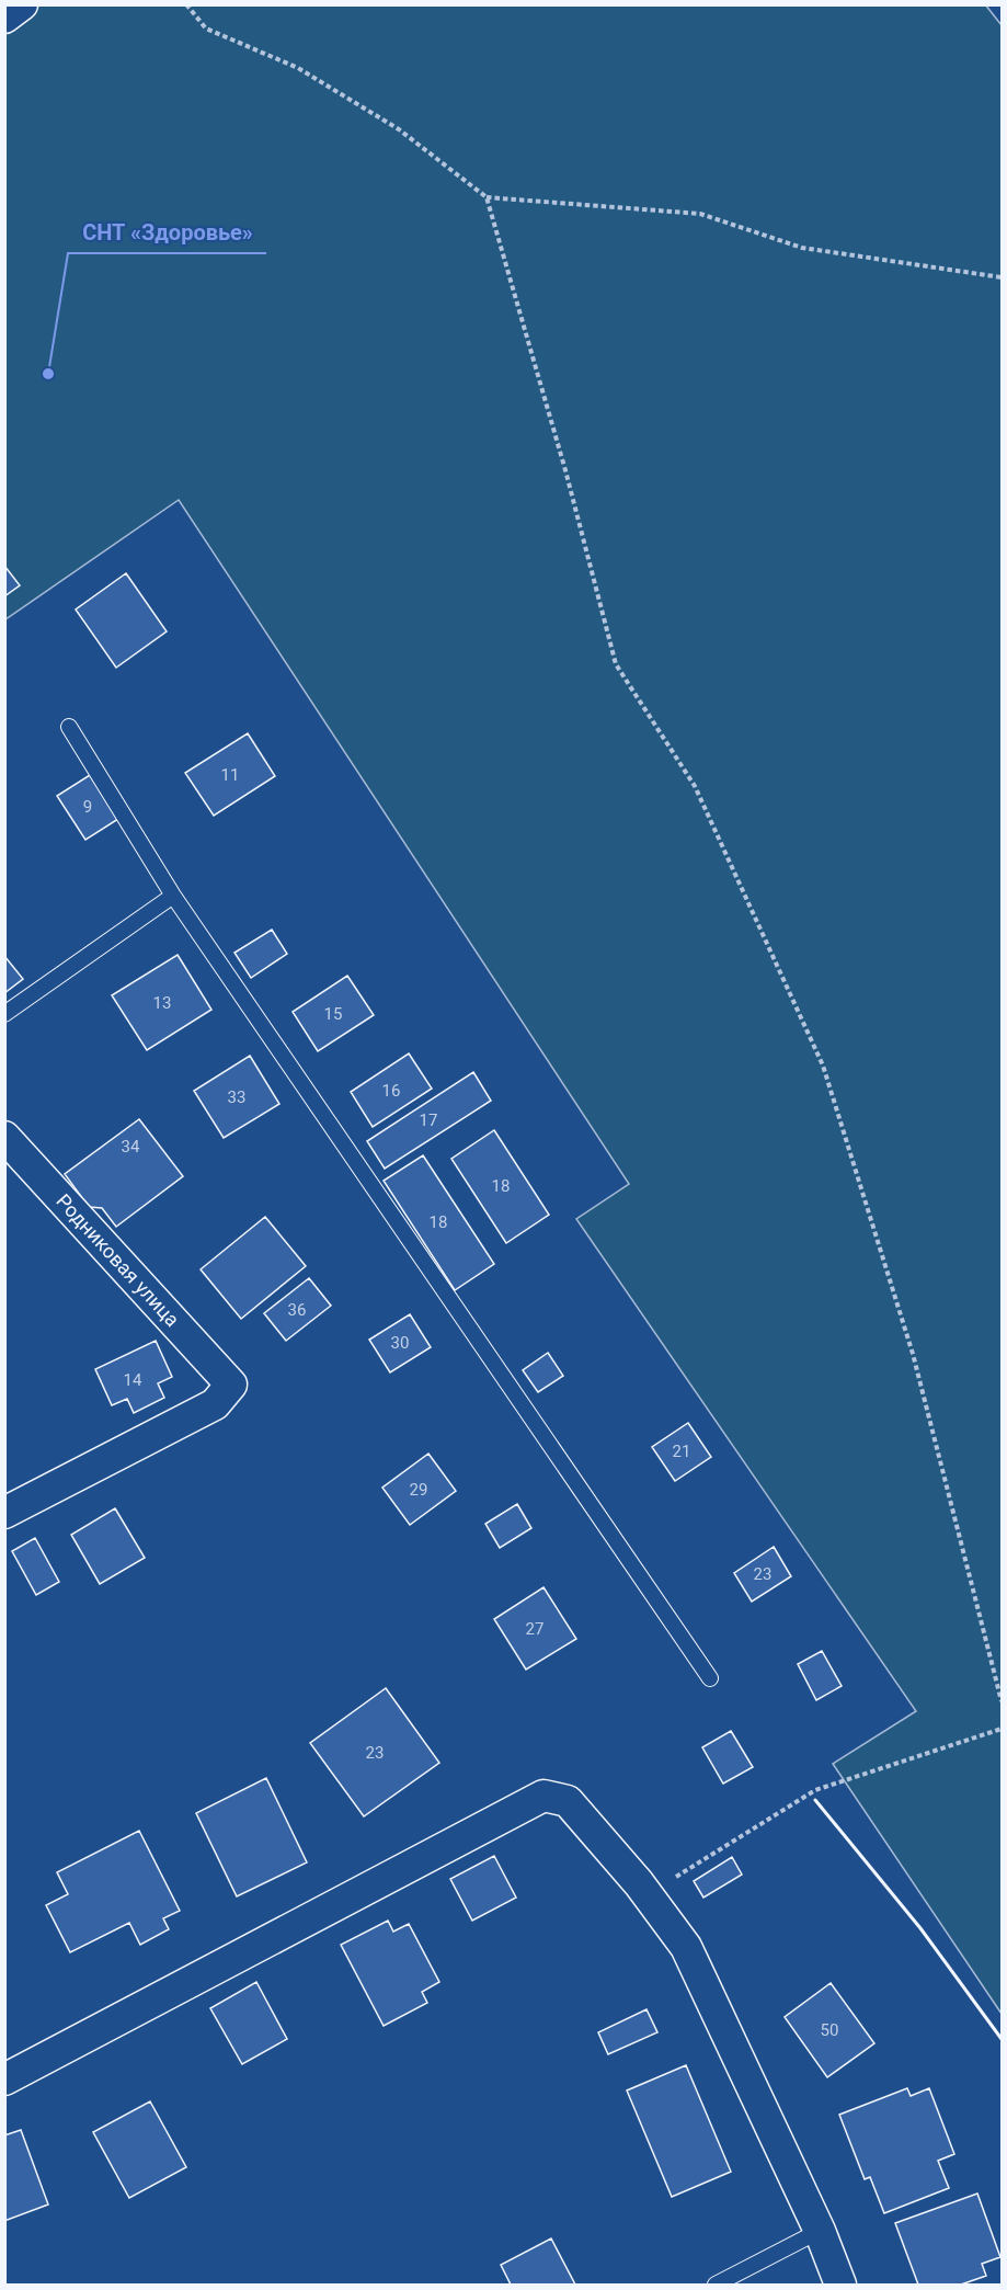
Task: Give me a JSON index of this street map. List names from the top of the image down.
{
  "streets": {
    "street": ["Родниковая улица"]
  },
  "places": ["СНТ «Здоровье»"],
  "house_numbers": [
    "11",
    "9",
    "13",
    "15",
    "16",
    "33",
    "17",
    "34",
    "18",
    "18",
    "36",
    "30",
    "14",
    "21",
    "29",
    "23",
    "27",
    "23",
    "50"
  ]
}
